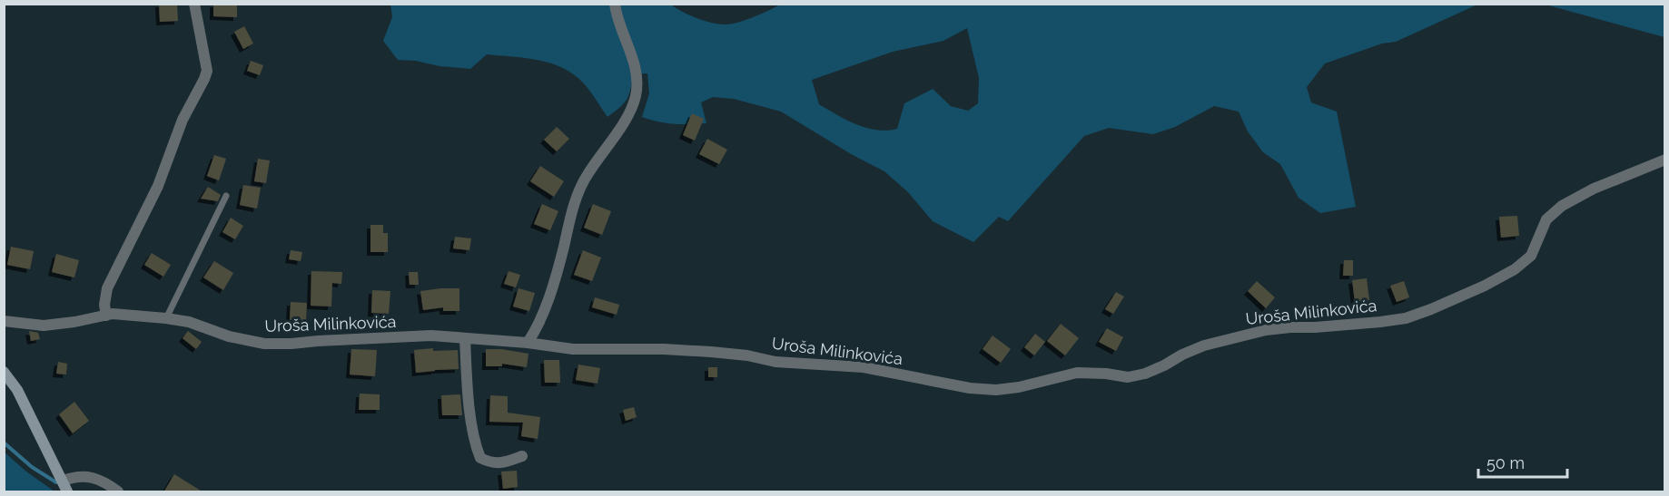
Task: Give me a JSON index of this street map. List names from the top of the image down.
{
  "streets": {
    "street": ["Uroša Milinkovića"]
  },
  "scale_bar": "50 m"
}
